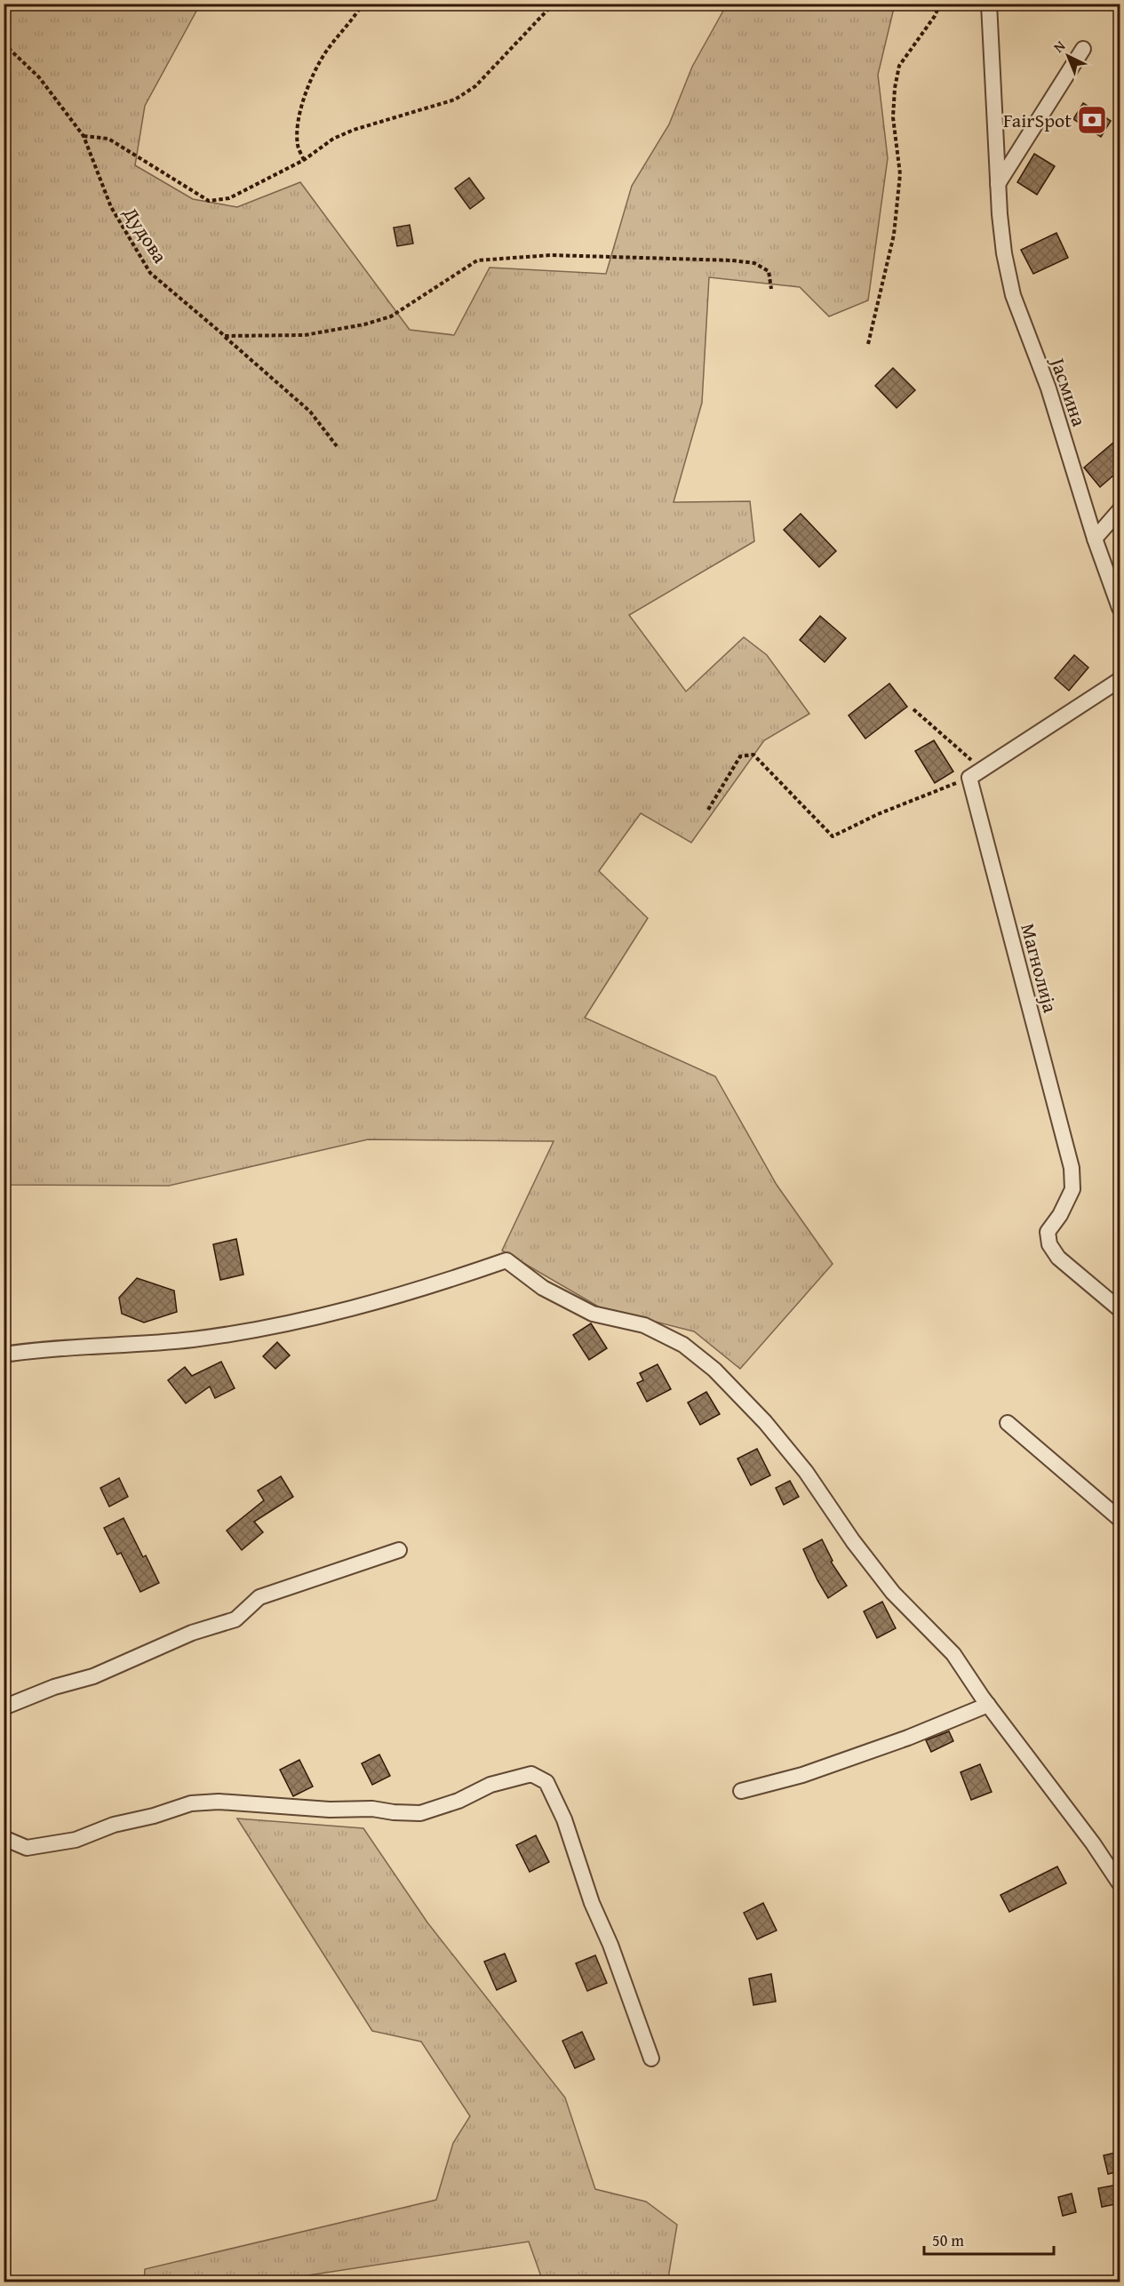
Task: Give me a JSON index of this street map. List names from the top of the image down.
{
  "streets": {
    "street": ["Јасмина", "Магнолија"],
    "path": ["Дудова"]
  },
  "places": {
    "bank": ["FairSpot"]
  },
  "scale_bar": "50 m",
  "north": "top left"
}
